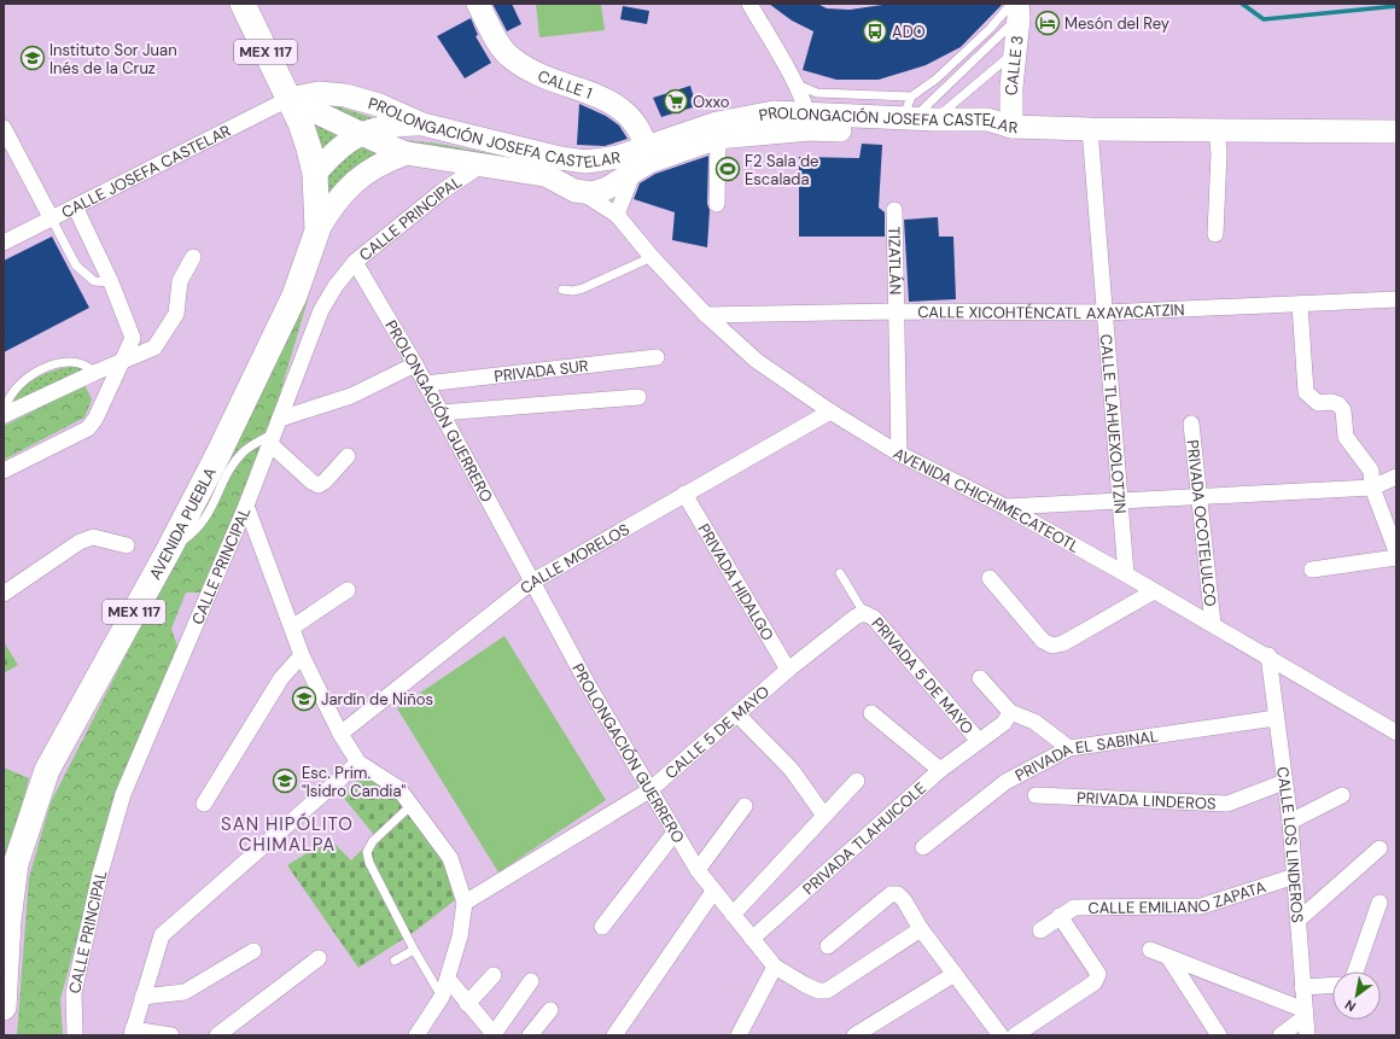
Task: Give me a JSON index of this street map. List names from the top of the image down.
{
  "streets": {
    "main road": [
      "MEX 117",
      "CALLE 3",
      "CALLE 1",
      "PROLONGACIÓN JOSEFA CASTELAR",
      "AVENIDA PUEBLA"
    ],
    "street": [
      "CALLE JOSEFA CASTELAR",
      "CALLE PRINCIPAL",
      "TIZATLÁN",
      "CALLE XICOHTÉNCATL AXAYACATZIN",
      "PRIVADA SUR",
      "PROLONGACIÓN GUERRERO",
      "CALLE TLAHUEXOLOTZIN",
      "AVENIDA CHICHIMECATEOTL",
      "PRIVADA OCOTELULCO",
      "CALLE MORELOS",
      "PRIVADA HIDALGO",
      "PRIVADA 5 DE MAYO",
      "CALLE 5 DE MAYO",
      "PRIVADA EL SABINAL",
      "PRIVADA LINDEROS",
      "PRIVADA TLAHUICOLE",
      "CALLE LOS LINDEROS",
      "CALLE EMILIANO ZAPATA"
    ]
  },
  "crossings": [
    ["MEX 117", "PROLONGACIÓN JOSEFA CASTELAR"],
    ["MEX 117", "CALLE JOSEFA CASTELAR"],
    ["MEX 117", "AVENIDA PUEBLA"],
    ["CALLE 3", "PROLONGACIÓN JOSEFA CASTELAR"],
    ["CALLE 1", "PROLONGACIÓN JOSEFA CASTELAR"],
    ["PROLONGACIÓN JOSEFA CASTELAR", "CALLE JOSEFA CASTELAR"],
    ["PROLONGACIÓN JOSEFA CASTELAR", "AVENIDA CHICHIMECATEOTL"],
    ["CALLE PRINCIPAL", "PROLONGACIÓN GUERRERO"],
    ["TIZATLÁN", "CALLE XICOHTÉNCATL AXAYACATZIN"],
    ["TIZATLÁN", "AVENIDA CHICHIMECATEOTL"],
    ["CALLE XICOHTÉNCATL AXAYACATZIN", "CALLE TLAHUEXOLOTZIN"],
    ["CALLE XICOHTÉNCATL AXAYACATZIN", "AVENIDA CHICHIMECATEOTL"],
    ["PRIVADA SUR", "PROLONGACIÓN GUERRERO"],
    ["PROLONGACIÓN GUERRERO", "CALLE MORELOS"],
    ["PROLONGACIÓN GUERRERO", "CALLE 5 DE MAYO"],
    ["PROLONGACIÓN GUERRERO", "PRIVADA TLAHUICOLE"],
    ["CALLE TLAHUEXOLOTZIN", "AVENIDA CHICHIMECATEOTL"],
    ["AVENIDA CHICHIMECATEOTL", "PRIVADA OCOTELULCO"],
    ["AVENIDA CHICHIMECATEOTL", "CALLE MORELOS"],
    ["AVENIDA CHICHIMECATEOTL", "CALLE LOS LINDEROS"],
    ["CALLE MORELOS", "PRIVADA HIDALGO"],
    ["PRIVADA HIDALGO", "CALLE 5 DE MAYO"],
    ["PRIVADA 5 DE MAYO", "CALLE 5 DE MAYO"],
    ["PRIVADA 5 DE MAYO", "PRIVADA TLAHUICOLE"],
    ["PRIVADA EL SABINAL", "CALLE LOS LINDEROS"],
    ["PRIVADA LINDEROS", "CALLE LOS LINDEROS"],
    ["CALLE LOS LINDEROS", "CALLE EMILIANO ZAPATA"]
  ],
  "districts": ["SAN HIPÓLITO CHIMALPA"],
  "places": {
    "hotel": ["Mesón del Rey"],
    "bus stop": ["ADO"],
    "school or university": ["Instituto Sor Juan Inés de la Cruz", "Jardín de Niños", "Esc. Prim. \"Isidro Candia\""],
    "supermarket": ["Oxxo"],
    "sports": ["F2 Sala de Escalada"]
  },
  "north": "bottom left"
}
